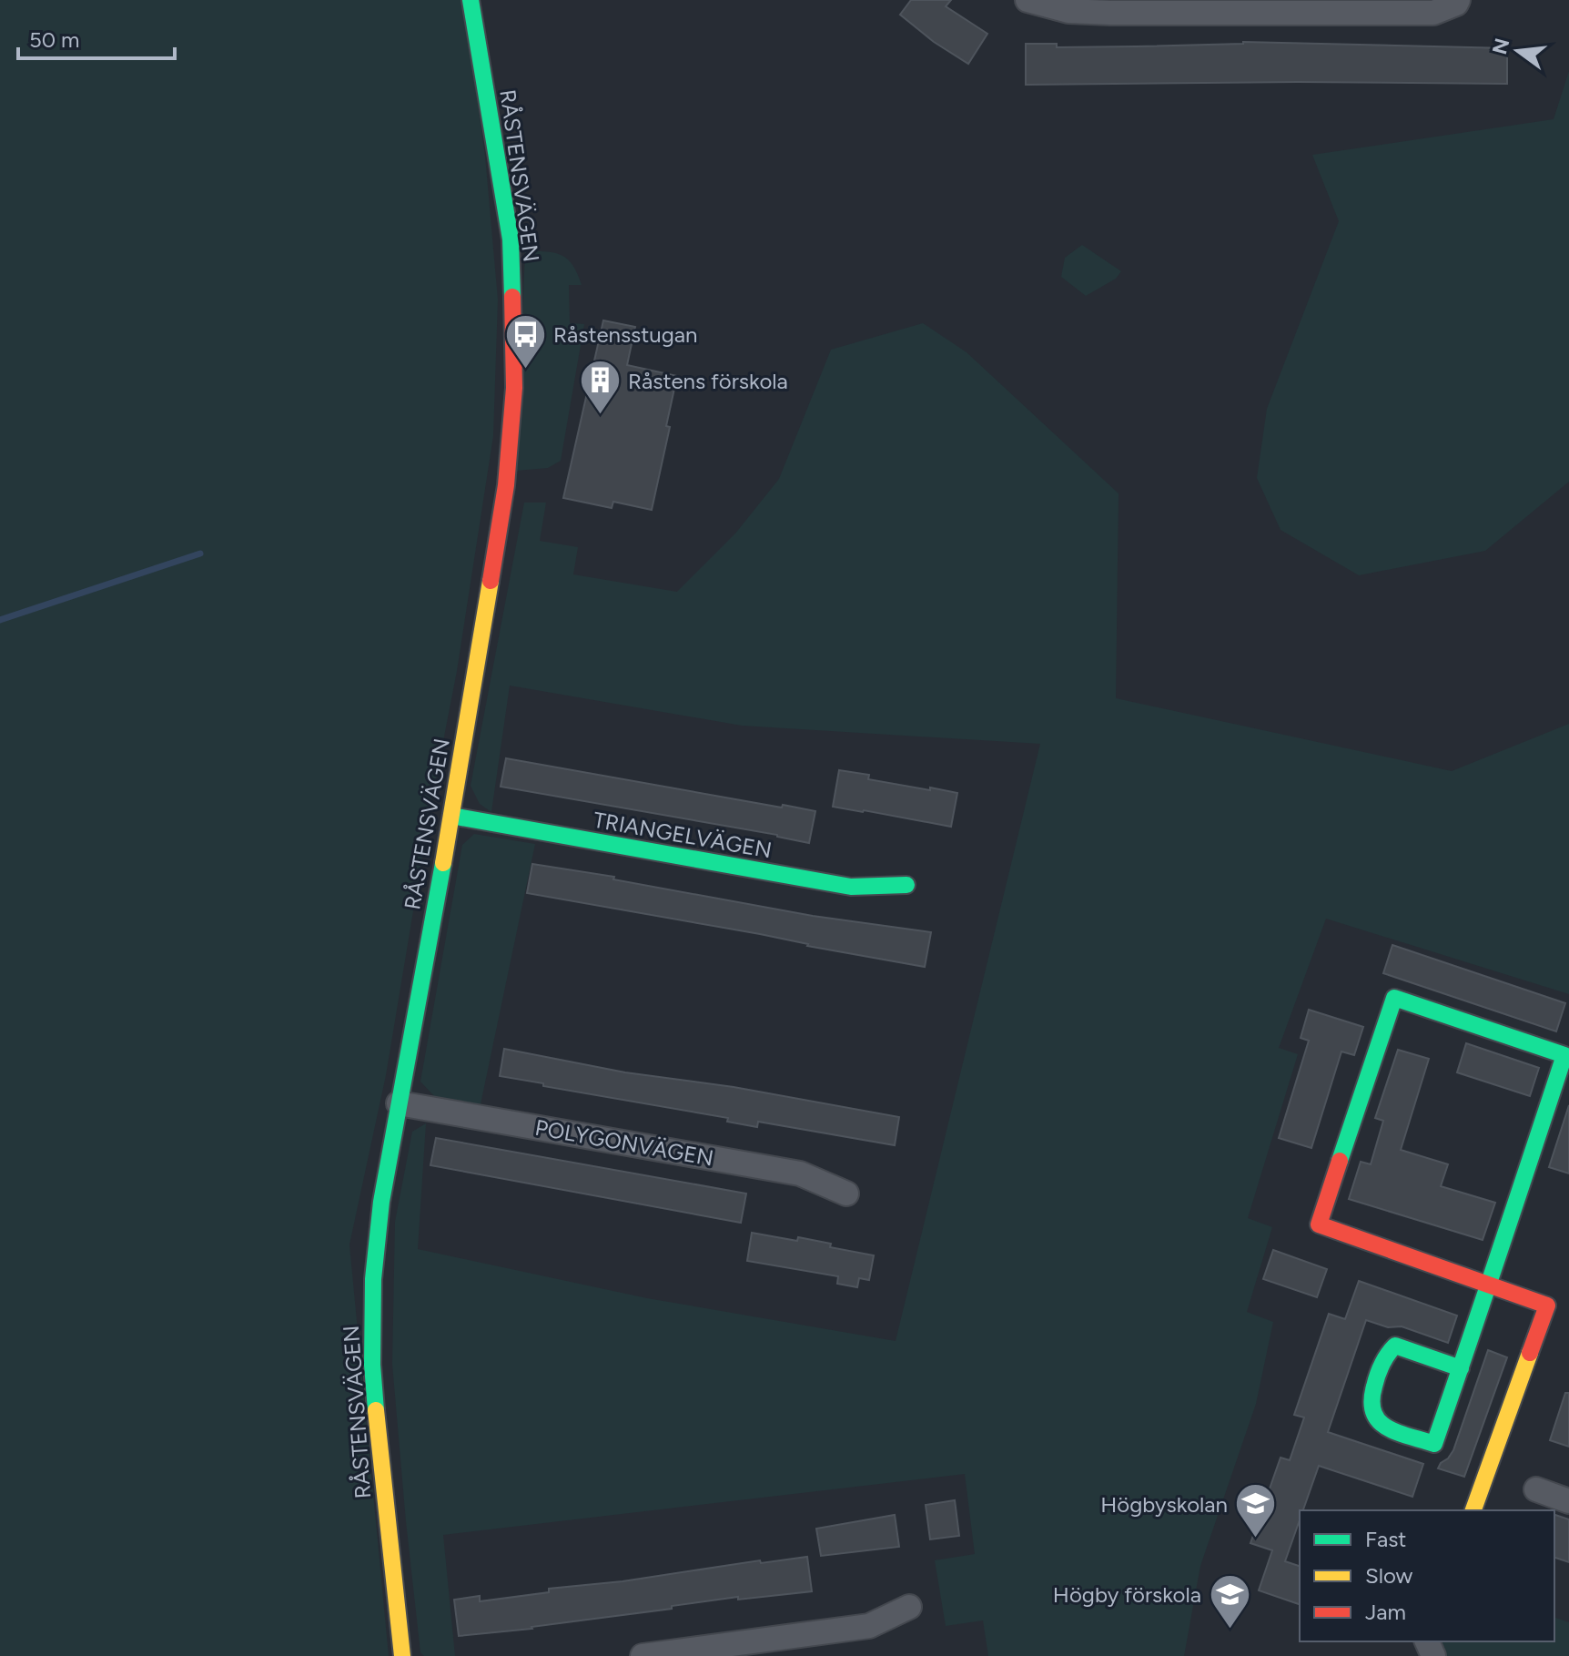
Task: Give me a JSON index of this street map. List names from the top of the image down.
{
  "streets": {
    "street": ["RÅSTENSVÄGEN", "TRIANGELVÄGEN", "POLYGONVÄGEN"]
  },
  "crossings": [
    ["RÅSTENSVÄGEN", "TRIANGELVÄGEN"],
    ["RÅSTENSVÄGEN", "POLYGONVÄGEN"]
  ],
  "places": {
    "bus stop": ["Råstensstugan"],
    "building": ["Råstens förskola"],
    "school or university": ["Högbyskolan", "Högby förskola"]
  },
  "legend": ["Fast", "Slow", "Jam"],
  "scale_bar": "50 m",
  "north": "left"
}
